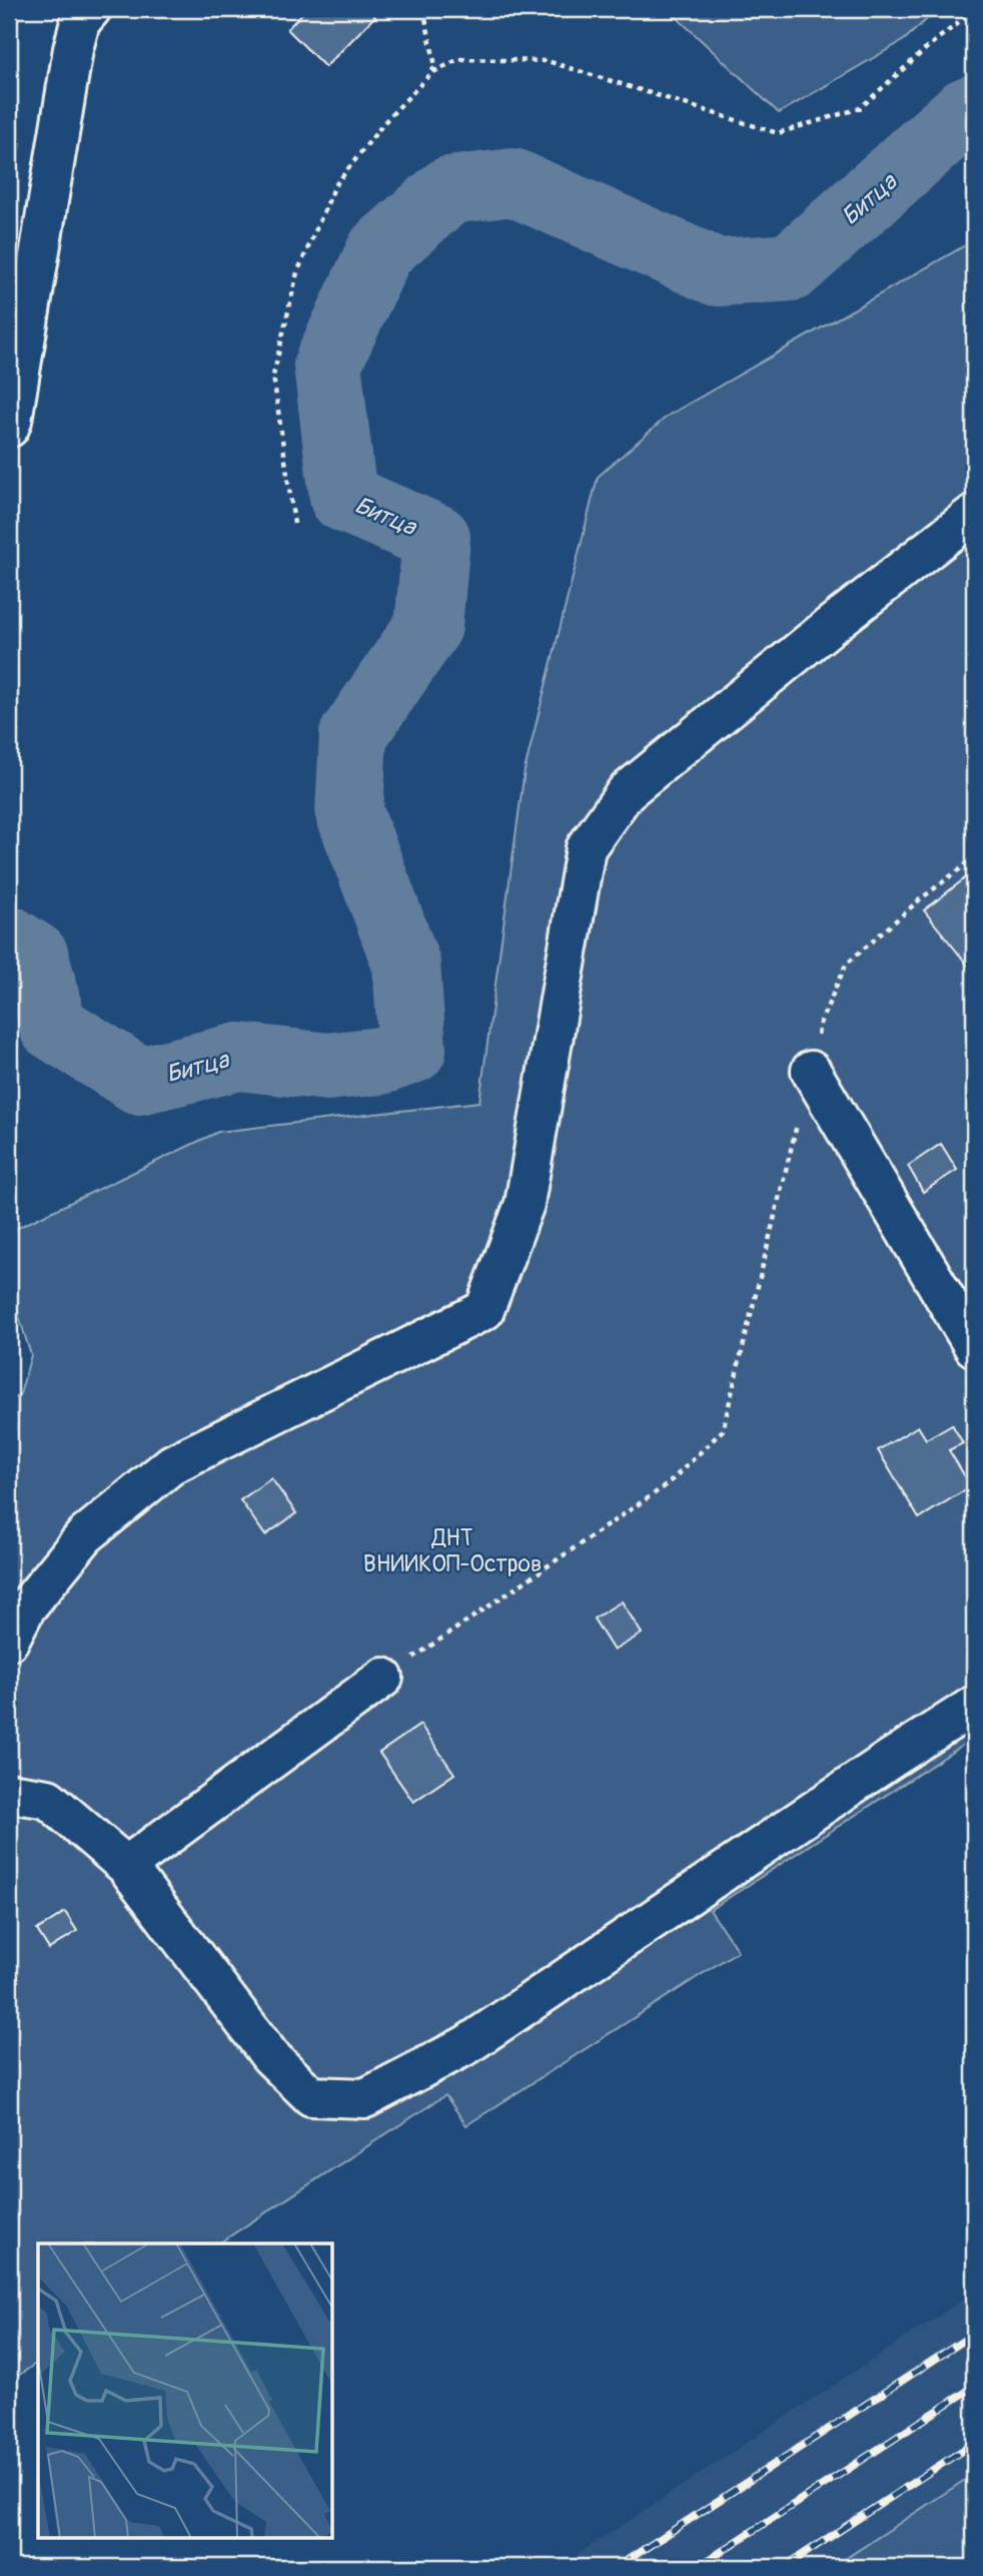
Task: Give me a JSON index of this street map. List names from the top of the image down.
{
  "water": ["Битца"],
  "parks": ["ДНТ ВНИИКОП-Остров"]
}
